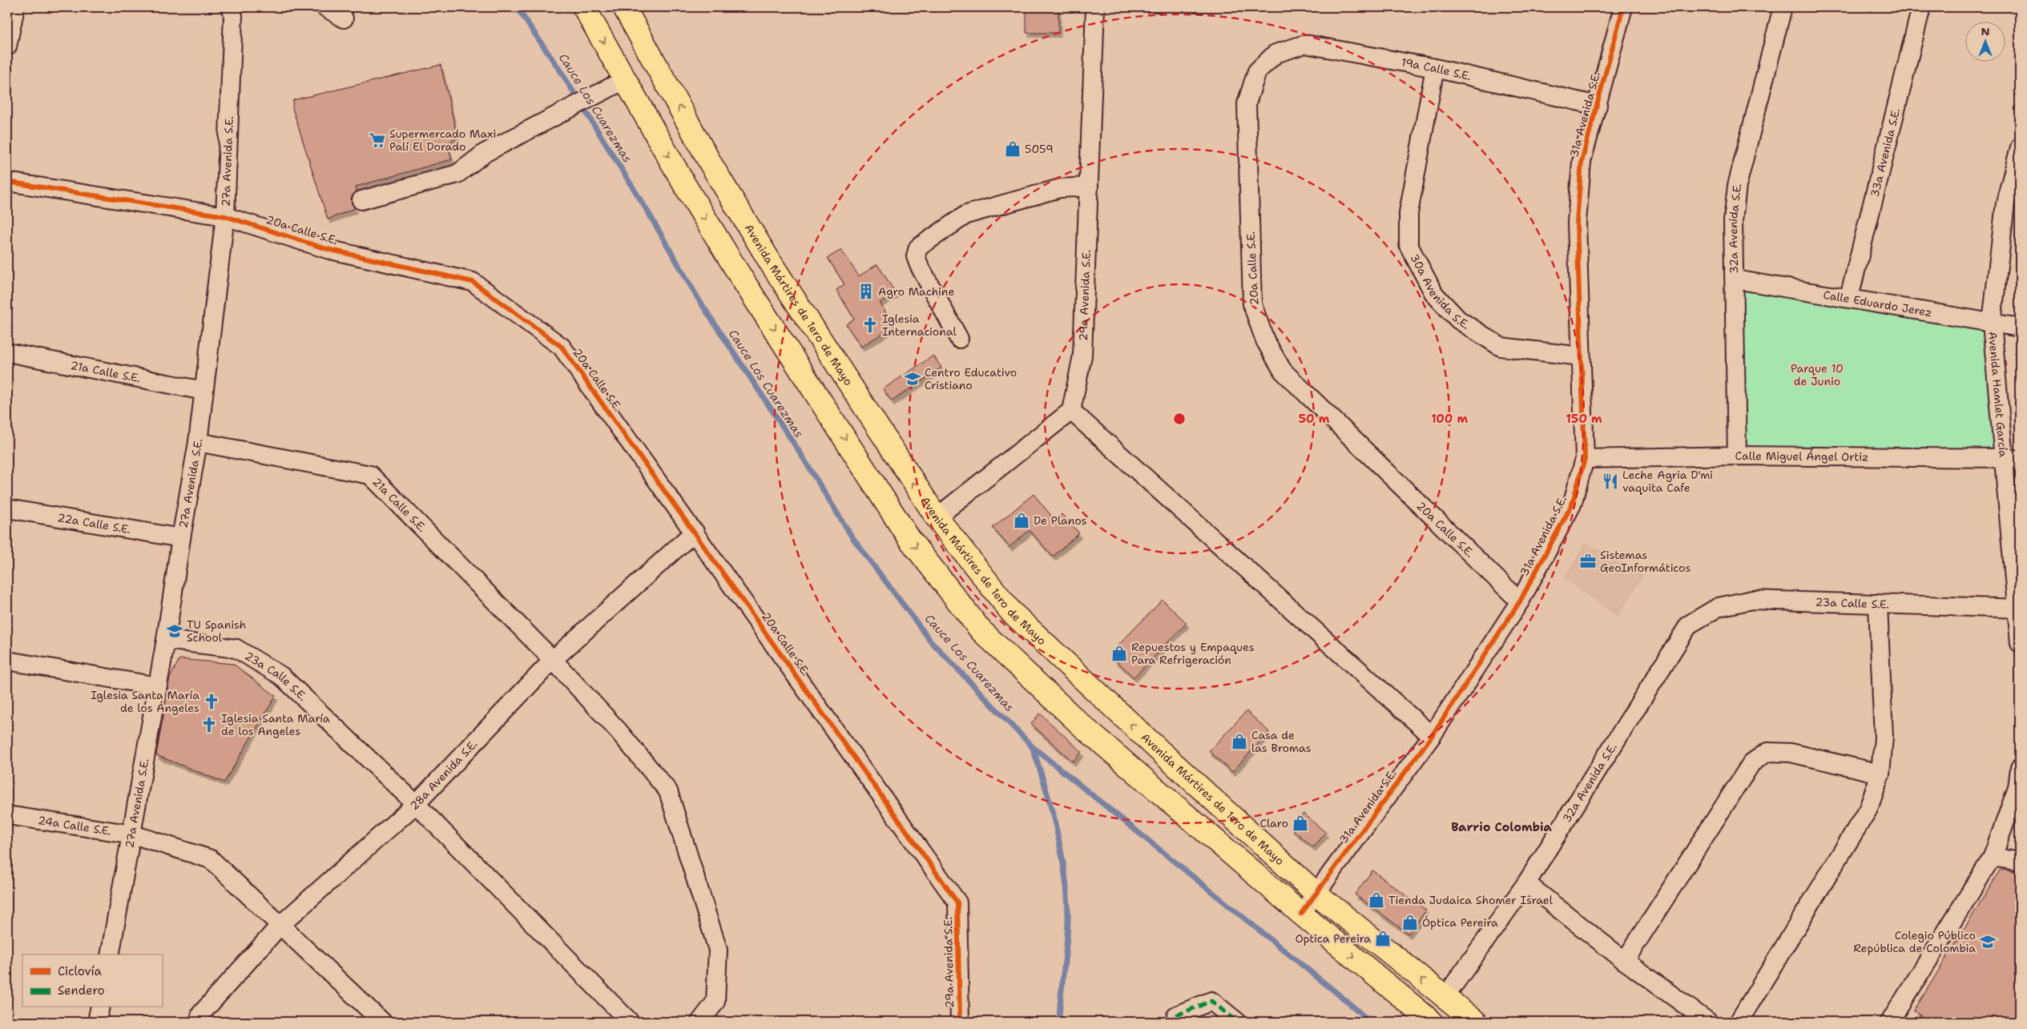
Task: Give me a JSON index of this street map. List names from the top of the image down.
{
  "streets": {
    "main road": ["Avenida Mártires de 1ero de Mayo"],
    "street": [
      "19a Calle S.E.",
      "31a Avenida S.E.",
      "33a Avenida S.E.",
      "27a Avenida S.E.",
      "32a Avenida S.E.",
      "20a Calle S.E.",
      "30a Avenida S.E.",
      "29a Avenida S.E.",
      "Calle Eduardo Jerez",
      "21a Calle S.E.",
      "Avenida Hamlet García",
      "Calle Miguel Ángel Ortiz",
      "22a Calle S.E.",
      "23a Calle S.E.",
      "28a Avenida S.E.",
      "24a Calle S.E."
    ]
  },
  "crossings": [
    ["19a Calle S.E.", "31a Avenida S.E."],
    ["19a Calle S.E.", "20a Calle S.E."],
    ["19a Calle S.E.", "30a Avenida S.E."],
    ["31a Avenida S.E.", "20a Calle S.E."],
    ["31a Avenida S.E.", "30a Avenida S.E."],
    ["31a Avenida S.E.", "Avenida Mártires de 1ero de Mayo"],
    ["31a Avenida S.E.", "Calle Miguel Ángel Ortiz"],
    ["33a Avenida S.E.", "Calle Eduardo Jerez"],
    ["27a Avenida S.E.", "20a Calle S.E."],
    ["27a Avenida S.E.", "21a Calle S.E."],
    ["27a Avenida S.E.", "22a Calle S.E."],
    ["27a Avenida S.E.", "23a Calle S.E."],
    ["27a Avenida S.E.", "24a Calle S.E."],
    ["32a Avenida S.E.", "Calle Eduardo Jerez"],
    ["32a Avenida S.E.", "Avenida Mártires de 1ero de Mayo"],
    ["32a Avenida S.E.", "Calle Miguel Ángel Ortiz"],
    ["32a Avenida S.E.", "23a Calle S.E."],
    ["20a Calle S.E.", "29a Avenida S.E."],
    ["20a Calle S.E.", "28a Avenida S.E."],
    ["Calle Eduardo Jerez", "Avenida Hamlet García"],
    ["21a Calle S.E.", "28a Avenida S.E."],
    ["Avenida Hamlet García", "Calle Miguel Ángel Ortiz"],
    ["Avenida Hamlet García", "23a Calle S.E."],
    ["23a Calle S.E.", "28a Avenida S.E."],
    ["28a Avenida S.E.", "24a Calle S.E."]
  ],
  "districts": ["Barrio Colombia"],
  "water": ["Cauce Los Cuarezmas"],
  "parks": ["Parque 10 de Junio"],
  "places": {
    "supermarket": ["Supermercado Maxi Palí El Dorado"],
    "shop": [
      "5059",
      "De Planos",
      "Repuestos y Empaques Para Refrigeración",
      "Casa de las Bromas",
      "Claro",
      "Tienda Judaica Shomer Israel",
      "Óptica Pereira",
      "Optica Pereira"
    ],
    "building": ["Agro Machine"],
    "church": ["Iglesia Internacional", "Iglesia Santa María de los Ángeles", "Iglesia Santa María de los Angeles"],
    "school or university": ["Centro Educativo Cristiano", "TU Spanish School", "Colegio Público República de Colombia"],
    "restaurant": ["Leche Agria D'mi vaquita Cafe"],
    "office": ["Sistemas GeoInformáticos"]
  },
  "legend": ["Ciclovía", "Sendero"],
  "north": "top",
  "rings": ["50 m", "100 m", "150 m"]
}
